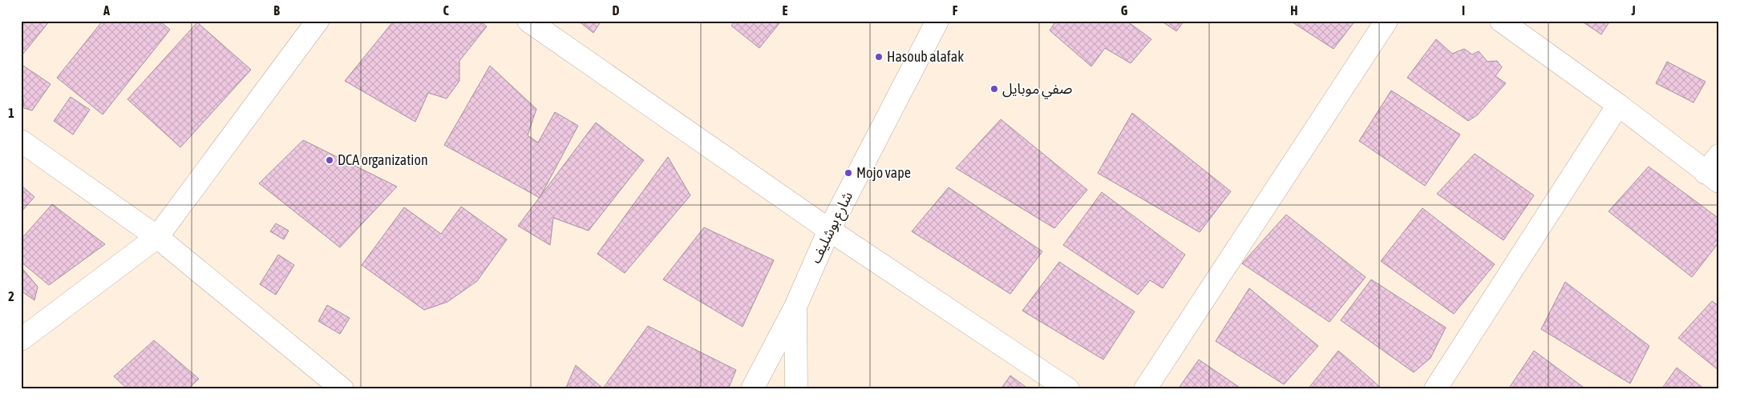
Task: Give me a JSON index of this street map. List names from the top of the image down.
{
  "streets": {
    "street": ["شارع بوشليف"]
  },
  "places": [
    "Hasoub alafak",
    "صفي موبايل",
    "DCA organization",
    "Mojo vape"
  ],
  "grid": {
    "columns": [
      "A",
      "B",
      "C",
      "D",
      "E",
      "F",
      "G",
      "H",
      "I",
      "J"
    ],
    "rows": ["1", "2"]
  }
}
